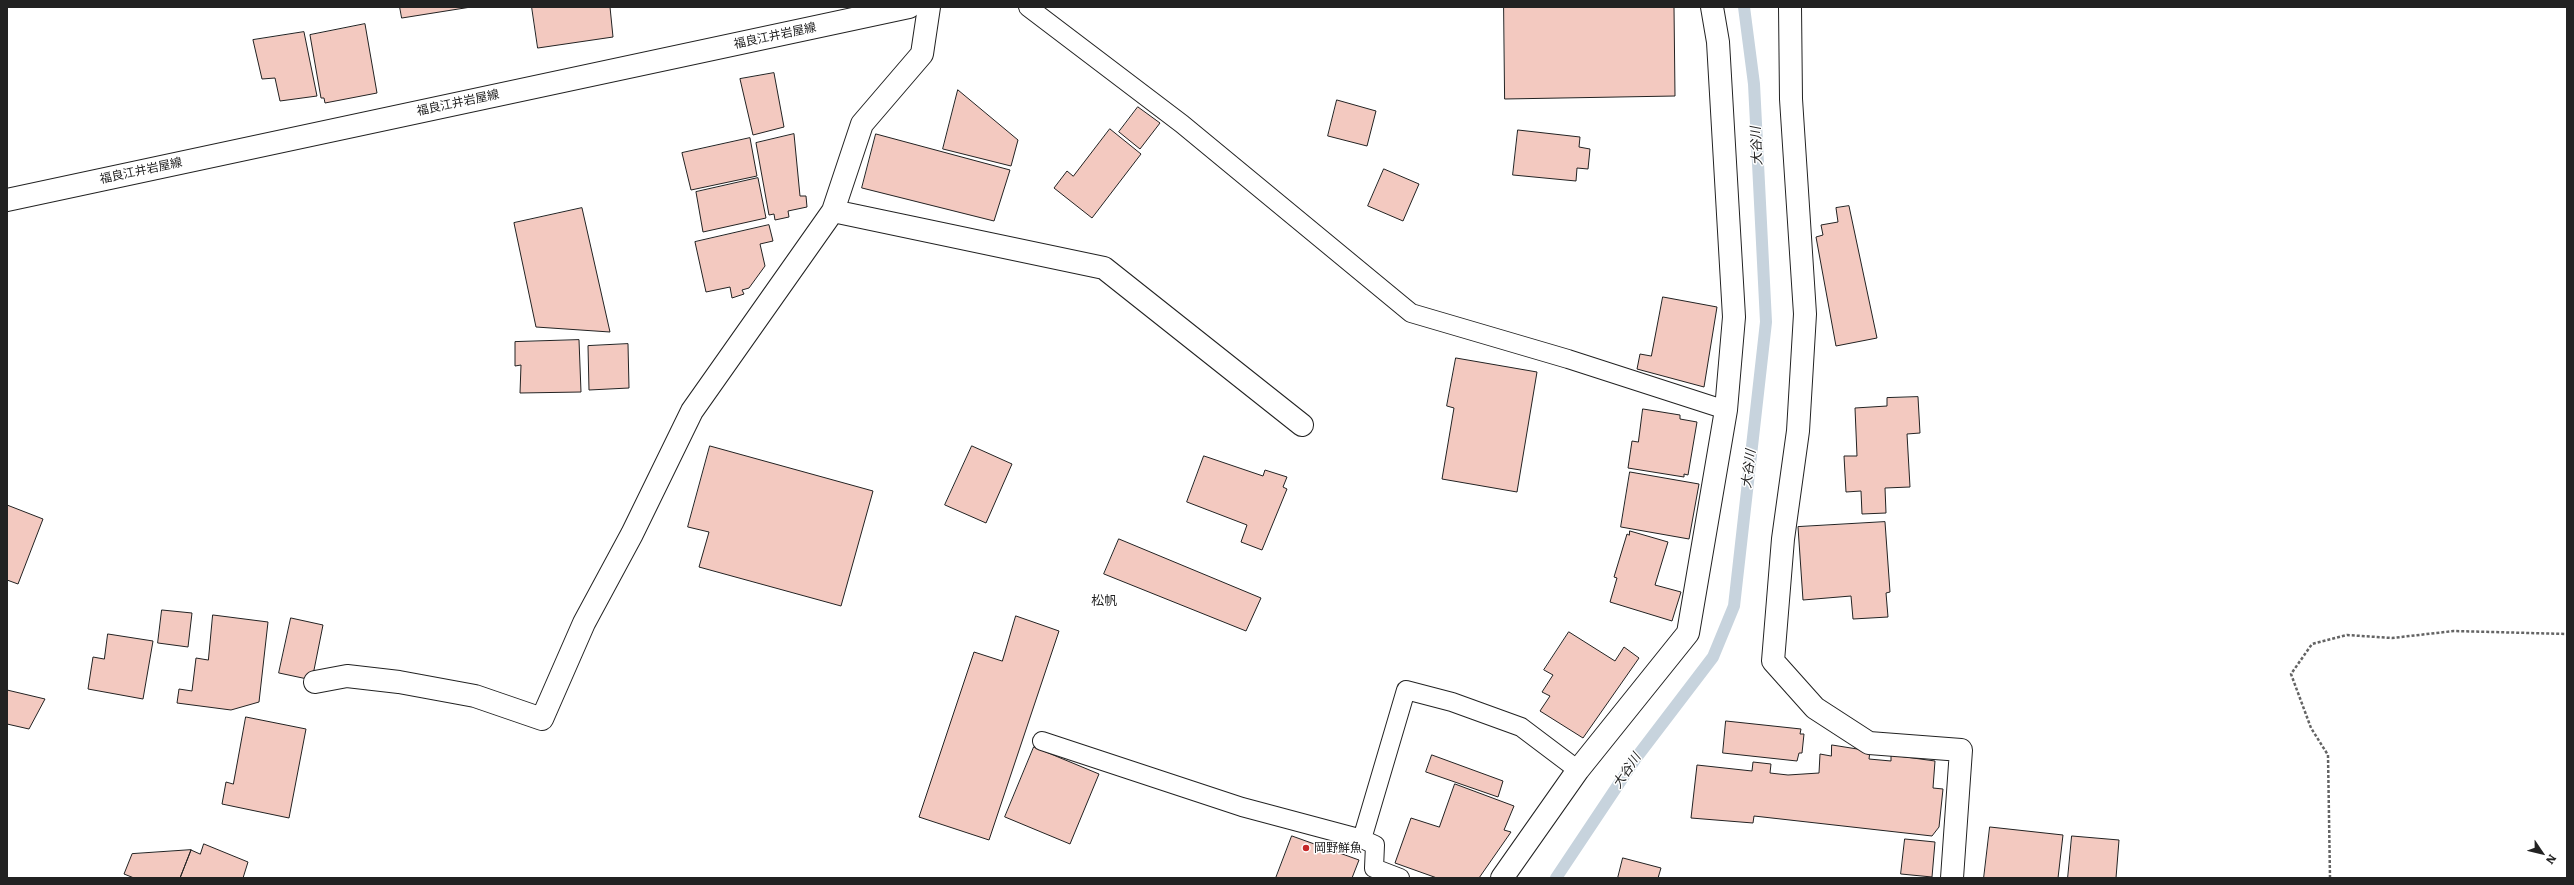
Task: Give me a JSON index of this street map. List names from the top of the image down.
{
  "streets": {
    "street": ["福良江井岩屋線"]
  },
  "districts": ["松帆"],
  "water": ["大谷川"],
  "places": ["岡野鮮魚"],
  "north": "bottom right"
}
